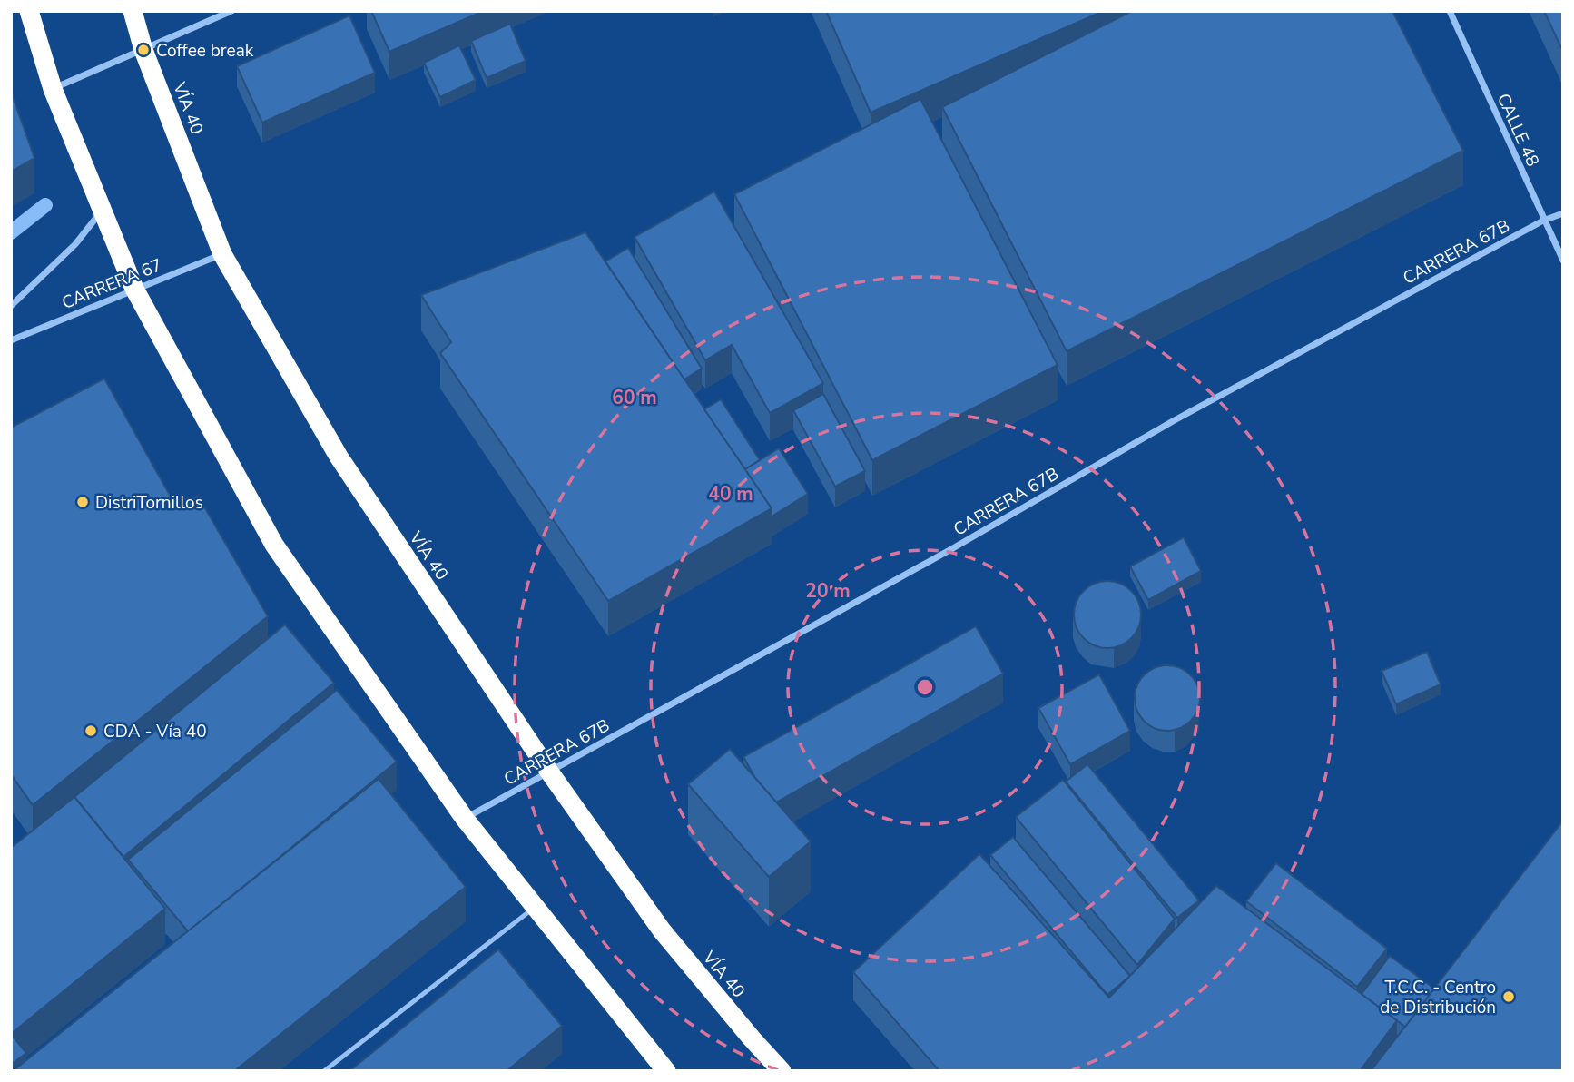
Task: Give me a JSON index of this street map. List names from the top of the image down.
{
  "streets": {
    "highway": ["VÍA 40"],
    "street": ["CALLE 48", "CARRERA 67B", "CARRERA 67"]
  },
  "crossings": [
    ["VÍA 40", "CARRERA 67B"],
    ["VÍA 40", "CARRERA 67"],
    ["CALLE 48", "CARRERA 67B"]
  ],
  "places": [
    "Coffee break",
    "DistriTornillos",
    "CDA - Vía 40",
    "T.C.C. - Centro de Distribución"
  ],
  "rings": ["60 m", "40 m", "20 m"]
}
